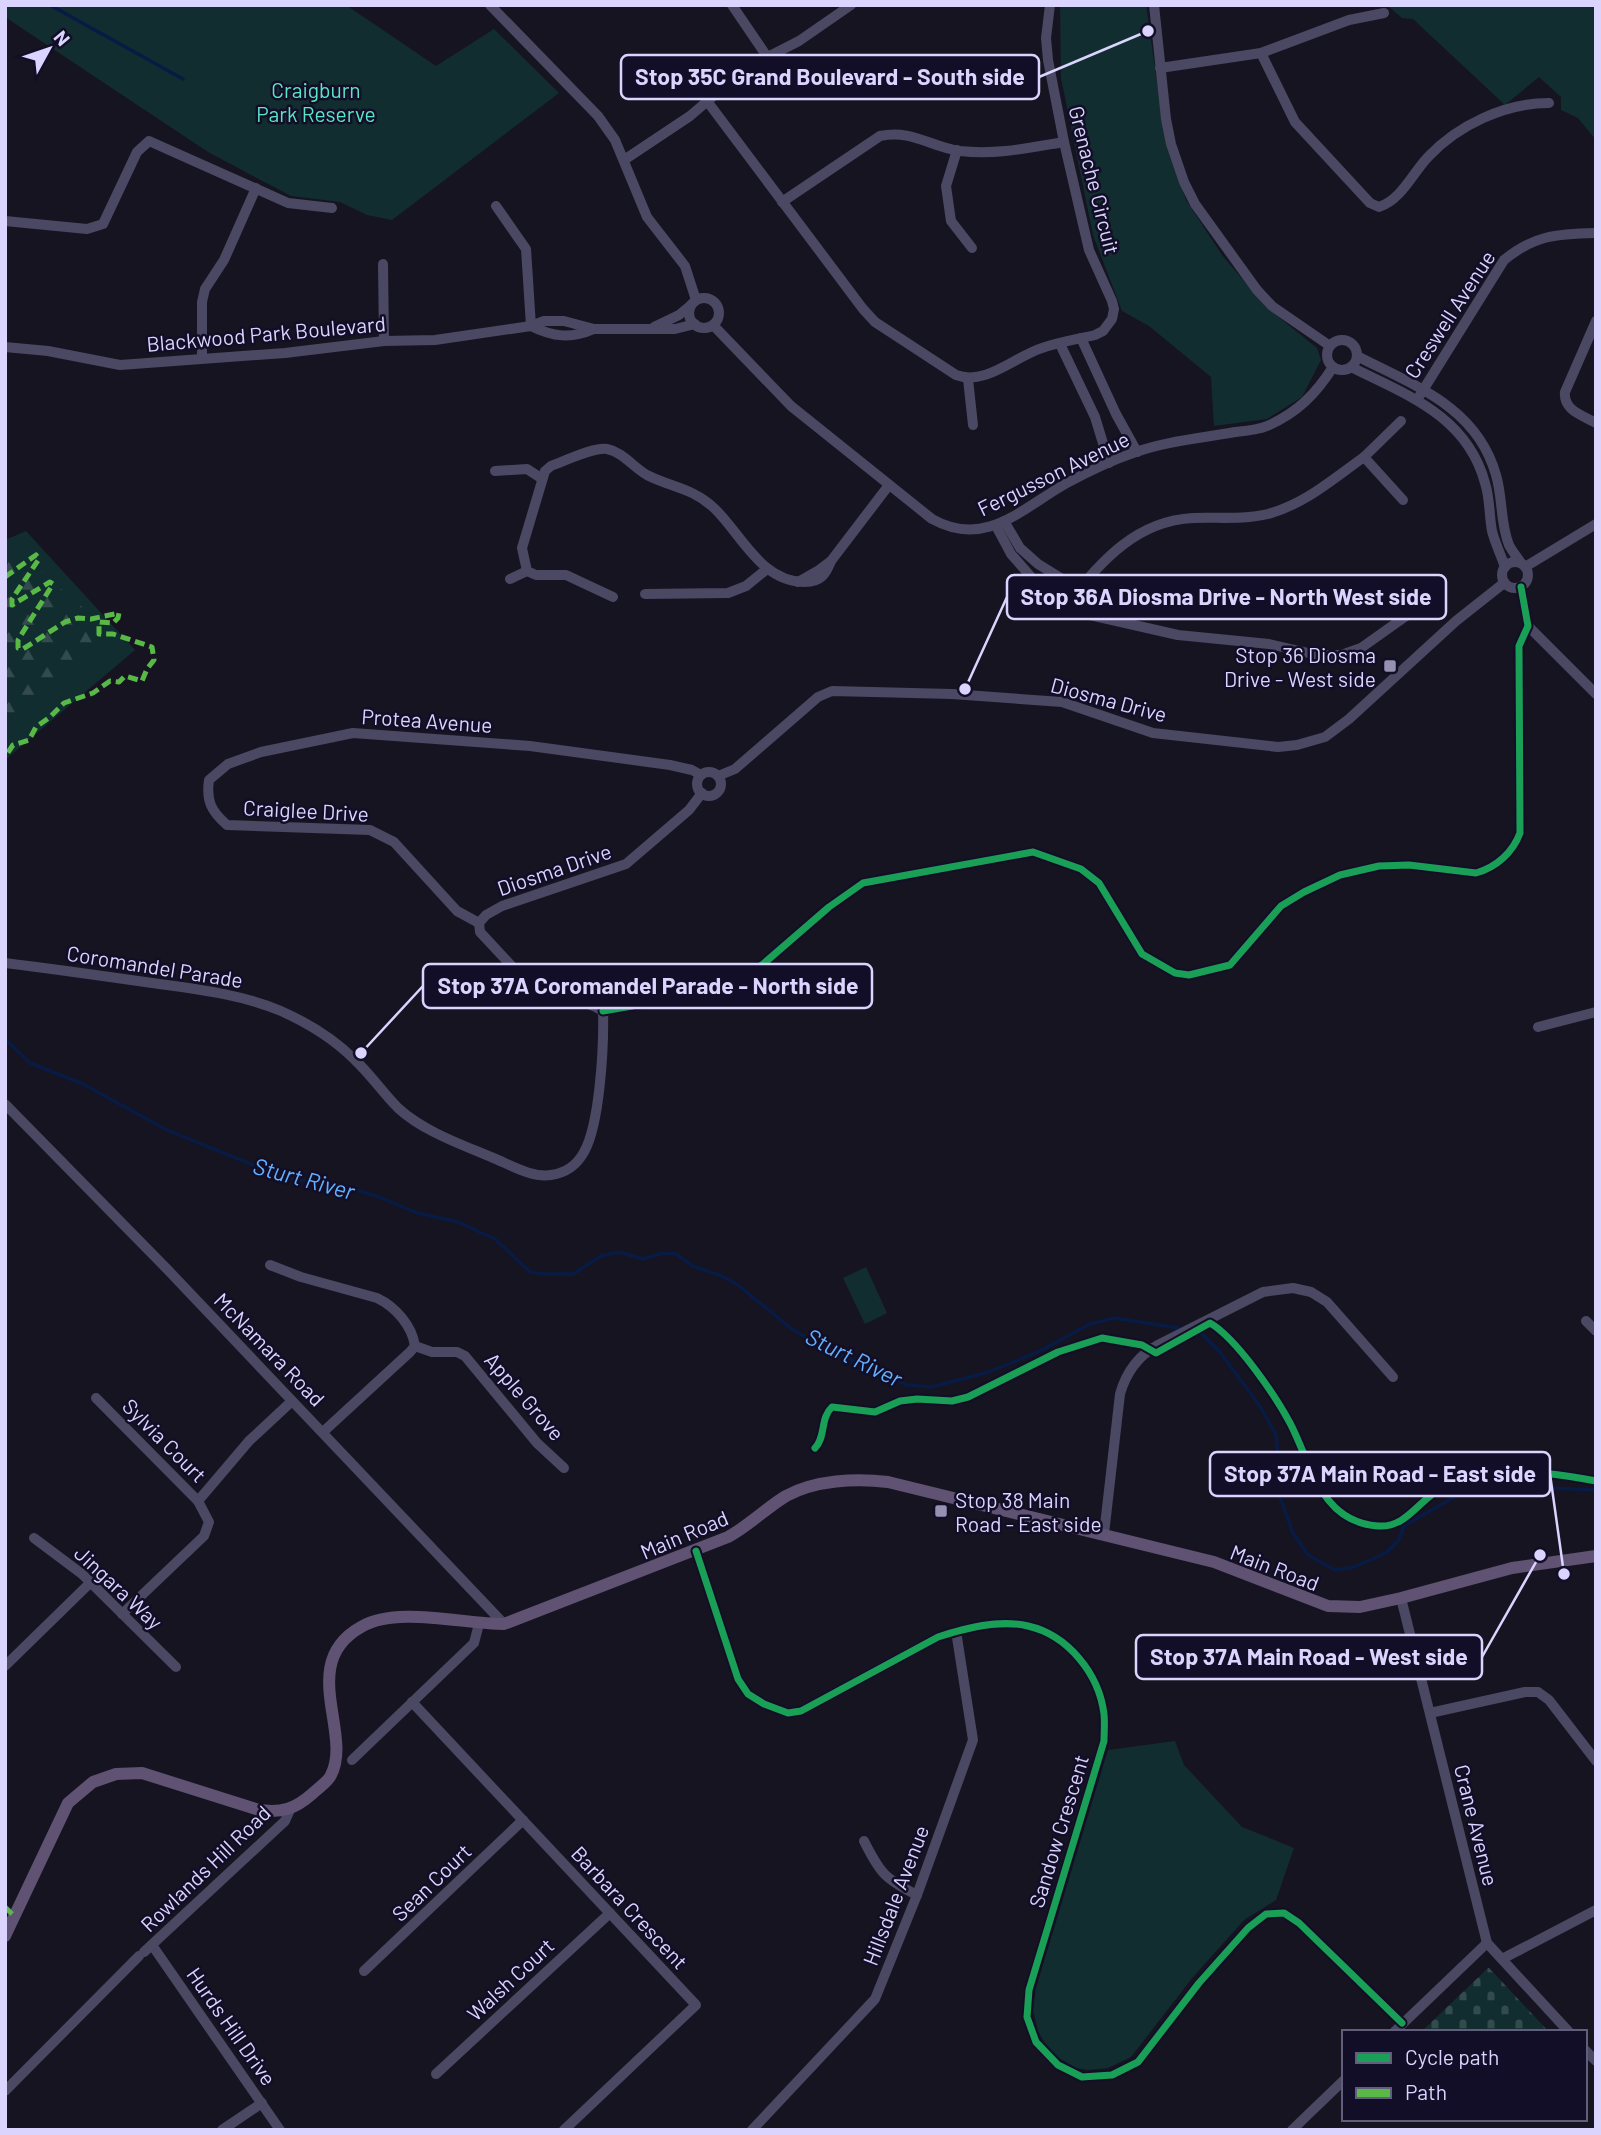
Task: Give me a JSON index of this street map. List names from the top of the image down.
{
  "streets": {
    "main road": ["Main Road"],
    "street": [
      "Grenache Circuit",
      "Creswell Avenue",
      "Blackwood Park Boulevard",
      "Fergusson Avenue",
      "Diosma Drive",
      "Protea Avenue",
      "Craiglee Drive",
      "Coromandel Parade",
      "McNamara Road",
      "Apple Grove",
      "Sylvia Court",
      "Jingara Way",
      "Crane Avenue",
      "Sandow Crescent",
      "Rowlands Hill Road",
      "Sean Court",
      "Hillsdale Avenue",
      "Barbara Crescent",
      "Walsh Court",
      "Hurds Hill Drive"
    ]
  },
  "crossings": [
    ["Blackwood Park Boulevard", "Fergusson Avenue"],
    ["Diosma Drive", "Protea Avenue"],
    ["Diosma Drive", "Craiglee Drive"],
    ["Protea Avenue", "Craiglee Drive"],
    ["Craiglee Drive", "Coromandel Parade"],
    ["McNamara Road", "Sylvia Court"],
    ["McNamara Road", "Main Road"],
    ["Main Road", "Crane Avenue"],
    ["Main Road", "Sandow Crescent"],
    ["Main Road", "Rowlands Hill Road"],
    ["Sandow Crescent", "Hillsdale Avenue"],
    ["Rowlands Hill Road", "Hurds Hill Drive"],
    ["Sean Court", "Barbara Crescent"],
    ["Barbara Crescent", "Walsh Court"]
  ],
  "water": ["Sturt River"],
  "parks": ["Craigburn Park Reserve"],
  "places": {
    "other": [
      "Stop 35C Grand Boulevard - South side",
      "Stop 36A Diosma Drive - North West side",
      "Stop 37A Coromandel Parade - North side",
      "Stop 37A Main Road - West side",
      "Stop 37A Main Road - East side"
    ],
    "transit": ["Stop 36 Diosma Drive - West side", "Stop 38 Main Road - East side"]
  },
  "legend": ["Cycle path", "Path"],
  "north": "top right"
}
